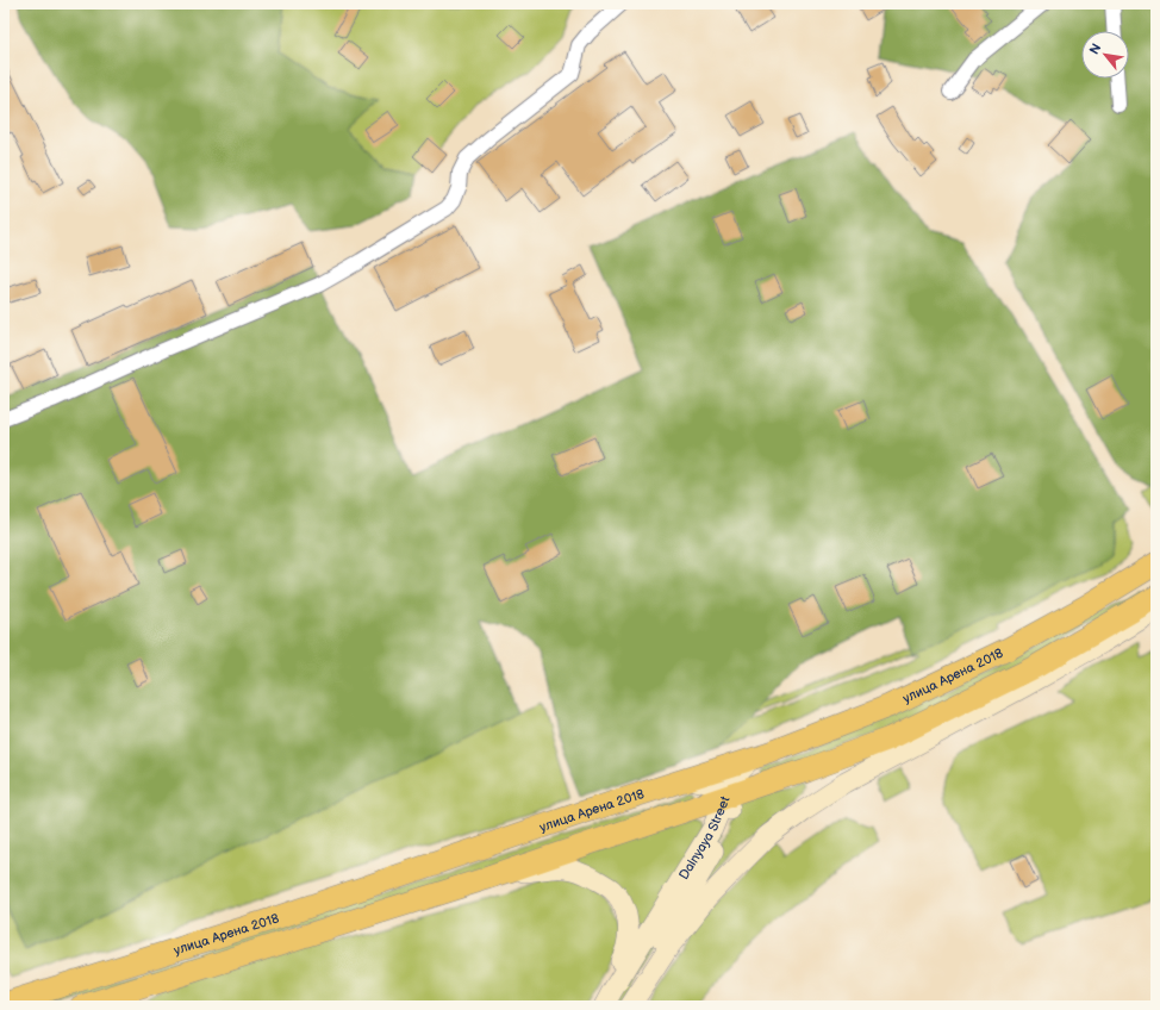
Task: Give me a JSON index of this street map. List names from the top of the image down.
{
  "streets": {
    "main road": ["улица Арена 2018", "Dalnyaya Street"]
  },
  "crossings": [
    ["улица Арена 2018", "Dalnyaya Street"]
  ],
  "north": "top left"
}
